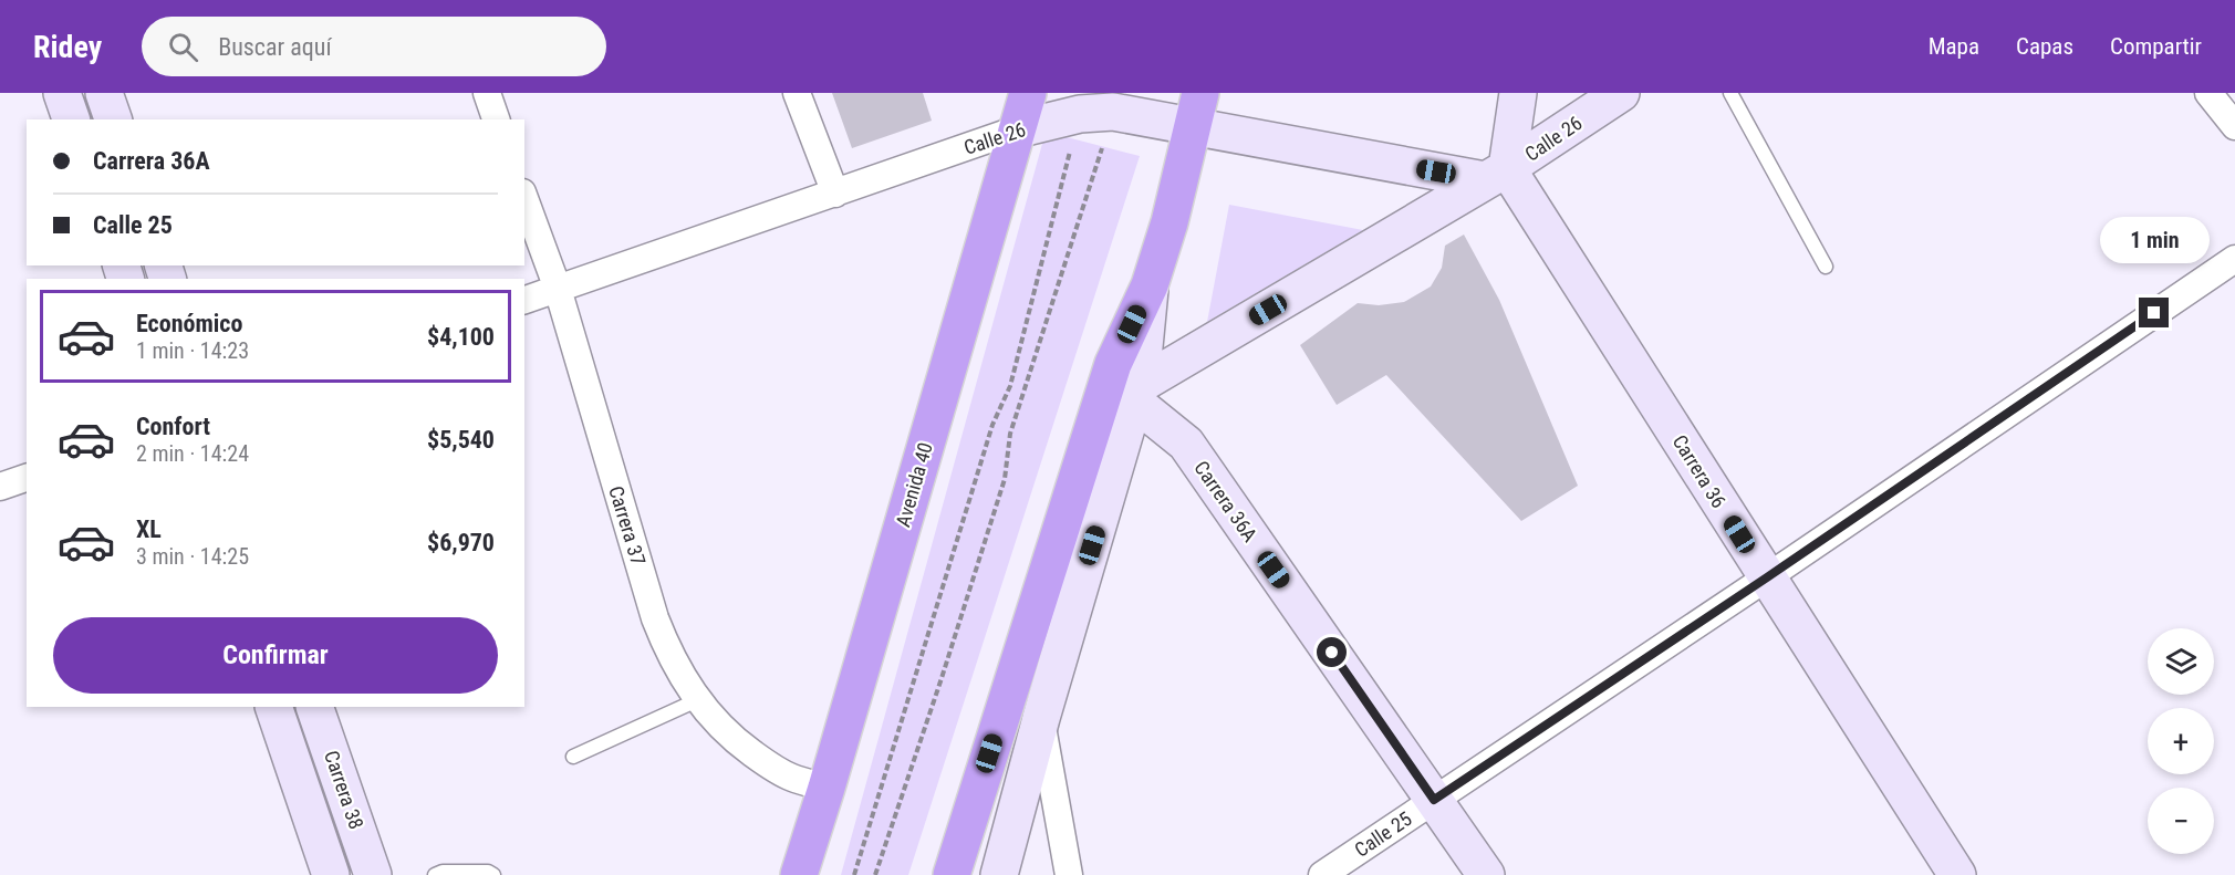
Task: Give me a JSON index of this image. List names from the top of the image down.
{
  "streets": {
    "highway": ["Avenida 40"],
    "street": [
      "Calle 26",
      "Carrera 36",
      "Carrera 36A",
      "Carrera 37",
      "Carrera 38",
      "Calle 25"
    ]
  },
  "crossings": [
    ["Calle 26", "Carrera 36"],
    ["Calle 26", "Avenida 40"],
    ["Calle 26", "Carrera 36A"],
    ["Calle 26", "Carrera 37"],
    ["Carrera 36", "Calle 25"],
    ["Avenida 40", "Carrera 37"],
    ["Carrera 36A", "Calle 25"]
  ],
  "page": {
    "header": "Ridey",
    "search": "Buscar aquí",
    "nav": ["Mapa", "Capas", "Compartir"],
    "banner": ["Carrera 36A", "Calle 25"],
    "bubble": "1 min",
    "list": [
      {
        "name": "Económico",
        "note": "1 min · 14:23",
        "value": "$4,100"
      },
      {
        "name": "Confort",
        "note": "2 min · 14:24",
        "value": "$5,540"
      },
      {
        "name": "XL",
        "note": "3 min · 14:25",
        "value": "$6,970"
      }
    ],
    "buttons": "Confirmar",
    "map_buttons": ["+", "−"]
  }
}
